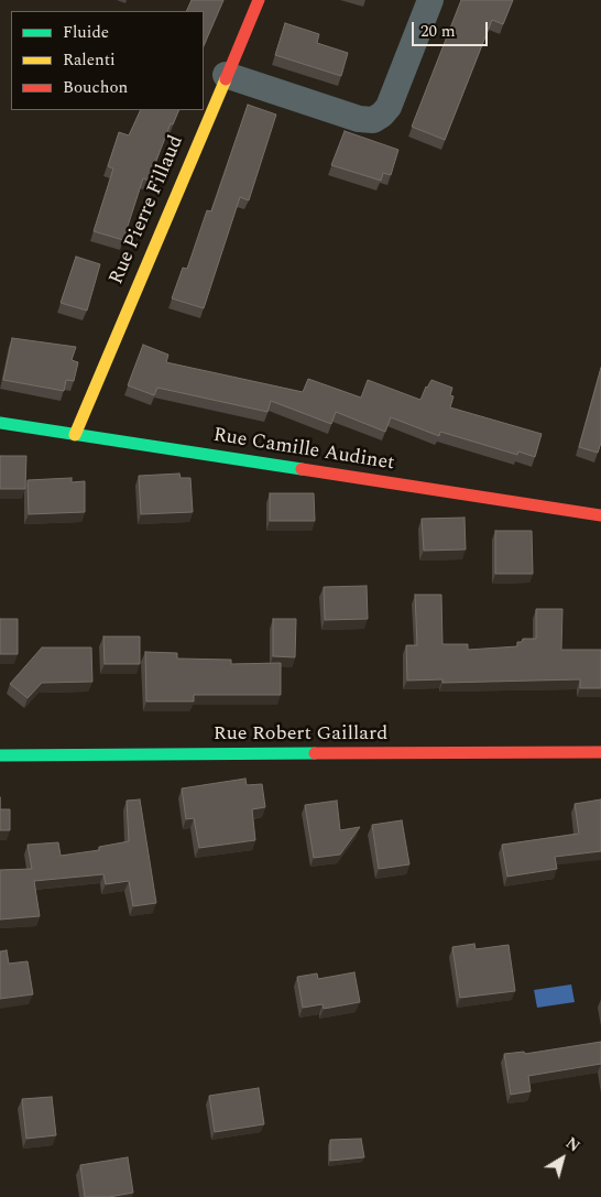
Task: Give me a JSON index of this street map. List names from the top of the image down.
{
  "streets": {
    "street": ["Rue Pierre Fillaud", "Rue Camille Audinet", "Rue Robert Gaillard"]
  },
  "crossings": [
    ["Rue Pierre Fillaud", "Rue Camille Audinet"]
  ],
  "legend": ["Fluide", "Ralenti", "Bouchon"],
  "scale_bar": "20 m",
  "north": "top right"
}
